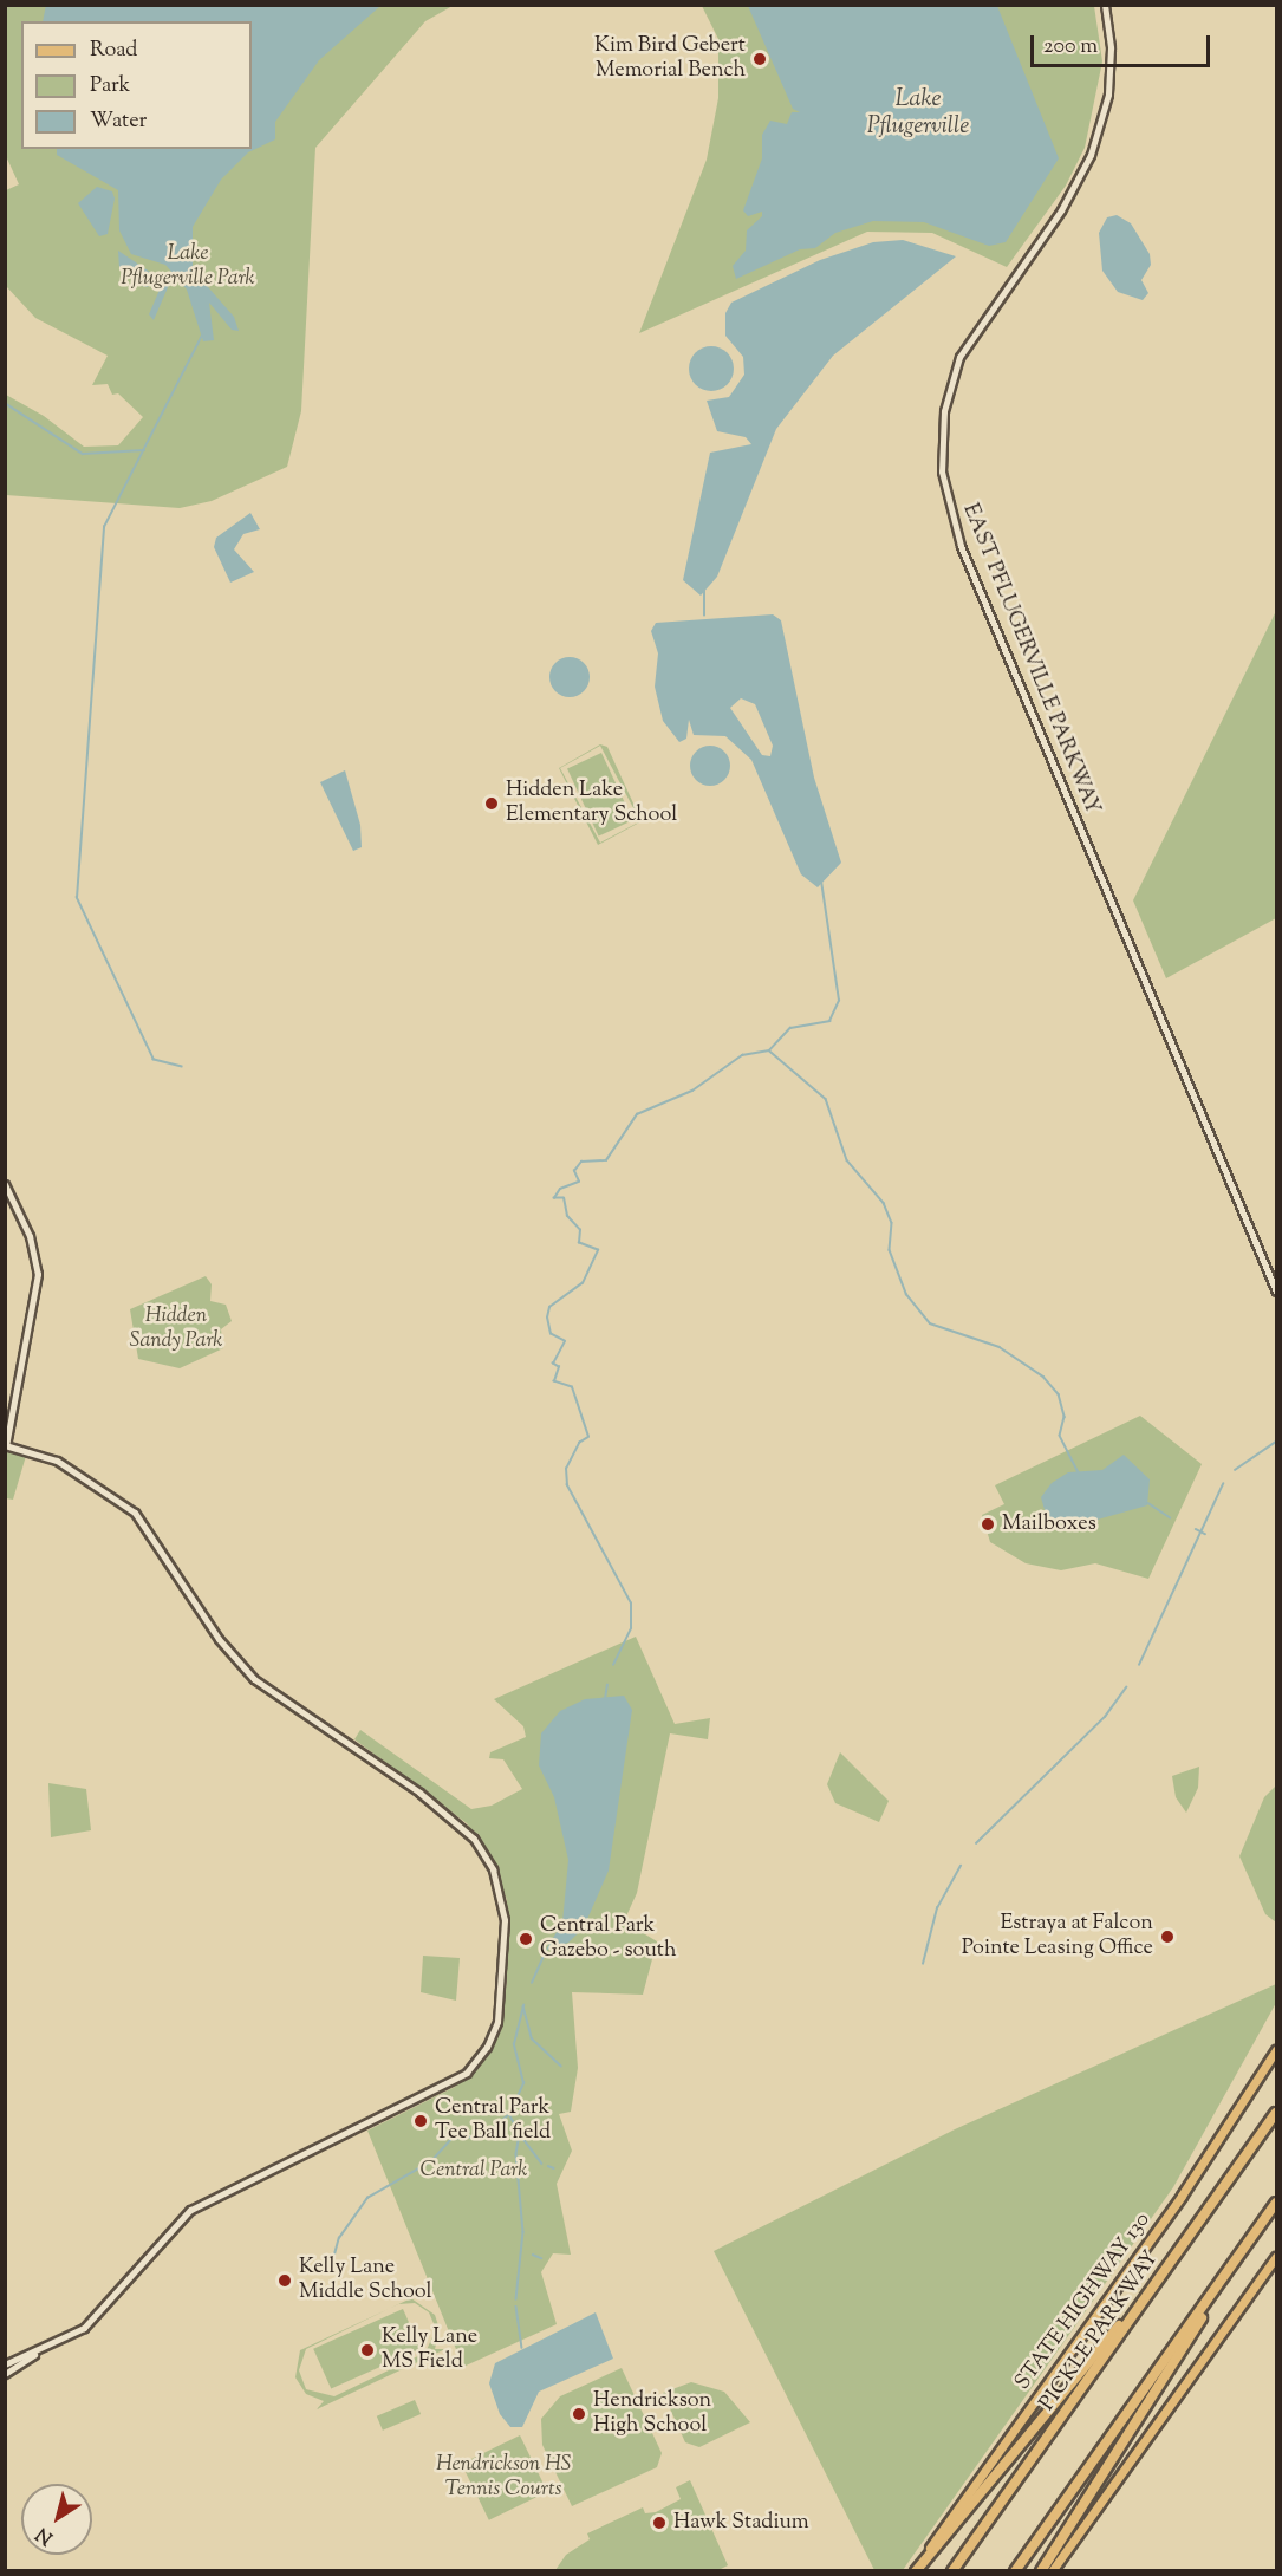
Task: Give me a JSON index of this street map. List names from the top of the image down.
{
  "streets": {
    "highway": ["PICKLE PARKWAY"],
    "main road": ["STATE HIGHWAY 130"],
    "street": ["EAST PFLUGERVILLE PARKWAY"]
  },
  "water": ["Lake Pflugerville"],
  "parks": [
    "Lake Pflugerville Park",
    "Hidden Sandy Park",
    "Central Park",
    "Hendrickson HS Tennis Courts"
  ],
  "places": [
    "Kim Bird Gebert Memorial Bench",
    "Hidden Lake Elementary School",
    "Mailboxes",
    "Estraya at Falcon Pointe Leasing Office",
    "Central Park Gazebo - south",
    "Central Park Tee Ball field",
    "Kelly Lane Middle School",
    "Kelly Lane MS Field",
    "Hendrickson High School",
    "Hawk Stadium"
  ],
  "legend": ["Road", "Park", "Water"],
  "scale_bar": "200 m",
  "north": "bottom left"
}
